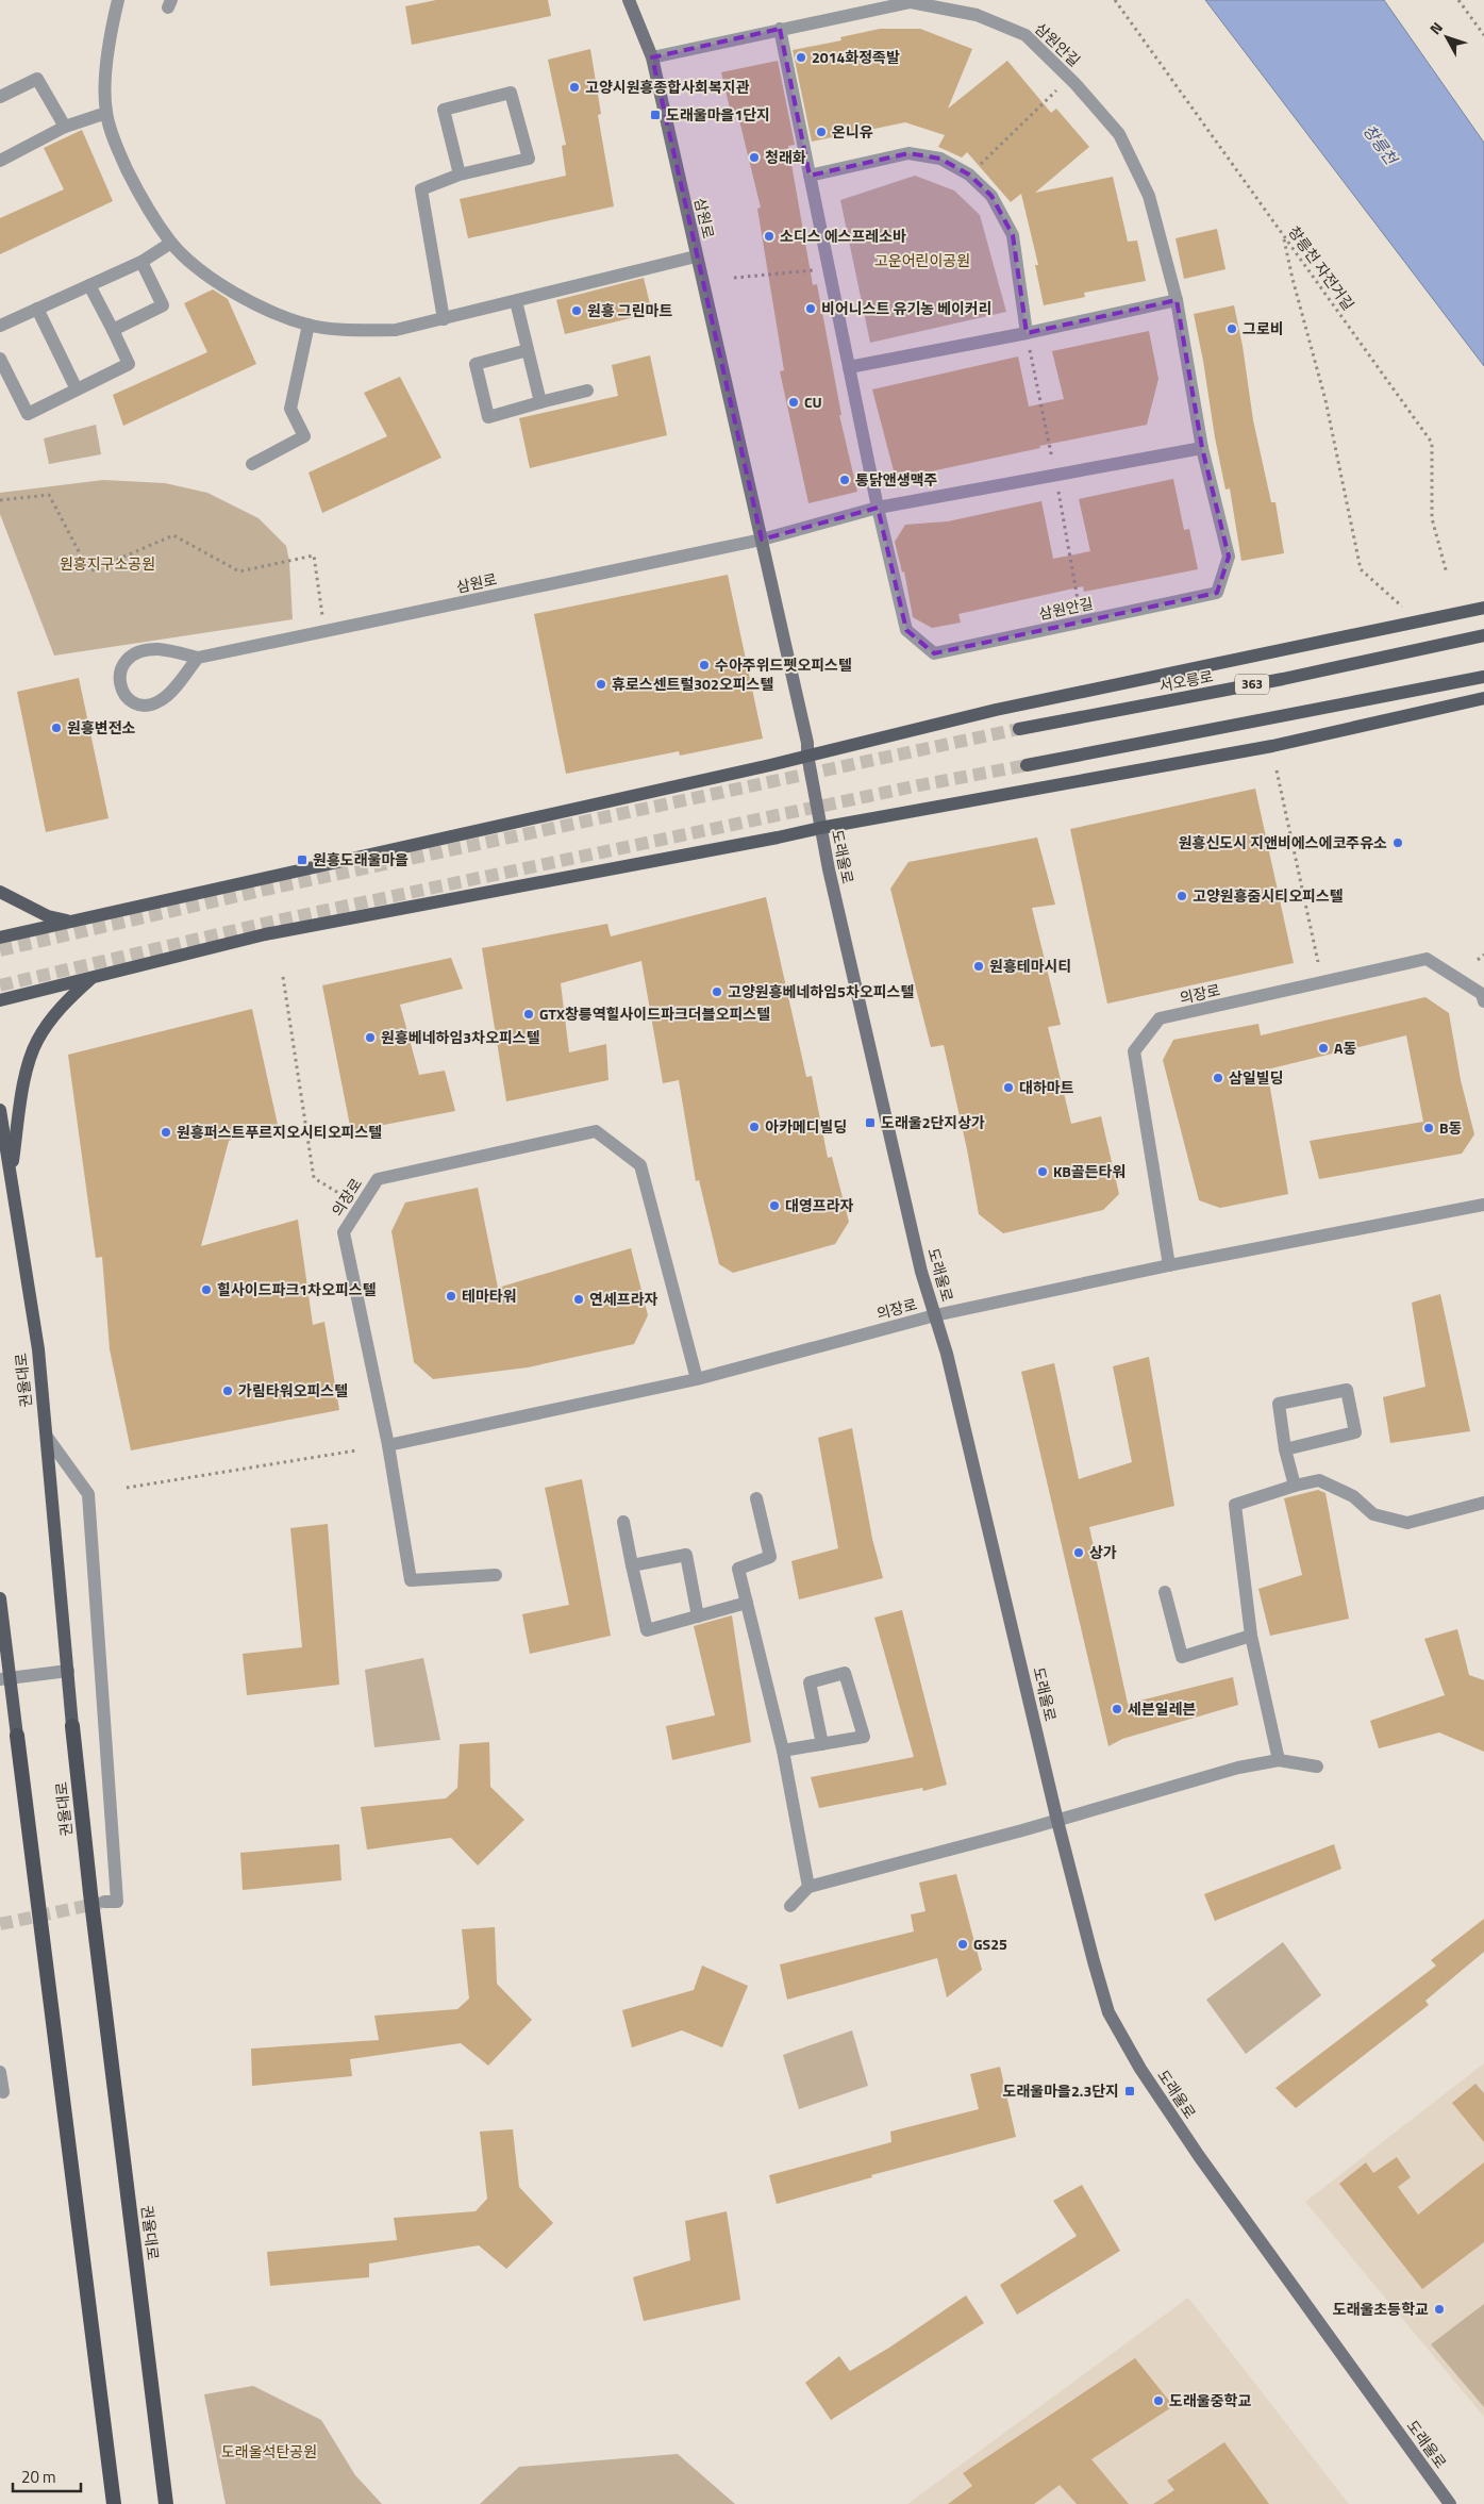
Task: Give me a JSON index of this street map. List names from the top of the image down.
{
  "streets": {
    "highway": ["권율대로"],
    "main road": [
      "삼원로",
      "서오릉로",
      "363",
      "도래울로"
    ],
    "street": ["삼원안길", "의장로"],
    "path": ["창릉천 자전거길"]
  },
  "crossings": [
    ["삼원안길", "삼원로"],
    ["삼원로", "도래울로"],
    ["도래울로", "의장로"]
  ],
  "water": ["창릉천"],
  "parks": ["고운어린이공원", "원흥지구소공원", "도래울석탄공원"],
  "places": {
    "other": [
      "2014화정족발",
      "고양시원흥종합사회복지관",
      "온니유",
      "청래화",
      "소디스 에스프레소바",
      "비어니스트 유기농 베이커리",
      "원흥 그린마트",
      "그로비",
      "CU",
      "통닭앤생맥주",
      "수아주위드펫오피스텔",
      "휴로스센트럴302오피스텔",
      "원흥변전소",
      "원흥신도시 지앤비에스에코주유소",
      "고양원흥줌시티오피스텔",
      "원흥테마시티",
      "고양원흥베네하임5차오피스텔",
      "GTX창릉역힐사이드파크더블오피스텔",
      "원흥베네하임3차오피스텔",
      "A동",
      "삼일빌딩",
      "대하마트",
      "아카메디빌딩",
      "B동",
      "원흥퍼스트푸르지오시티오피스텔",
      "KB골든타워",
      "대영프라자",
      "힐사이드파크1차오피스텔",
      "테마타워",
      "연세프라자",
      "가림타워오피스텔",
      "상가",
      "세븐일레븐",
      "GS25",
      "도래울초등학교",
      "도래울중학교"
    ],
    "transit": [
      "도래울마을1단지",
      "원흥도래울마을",
      "도래울2단지상가",
      "도래울마을2.3단지"
    ]
  },
  "scale_bar": "20 m",
  "north": "top left"
}
